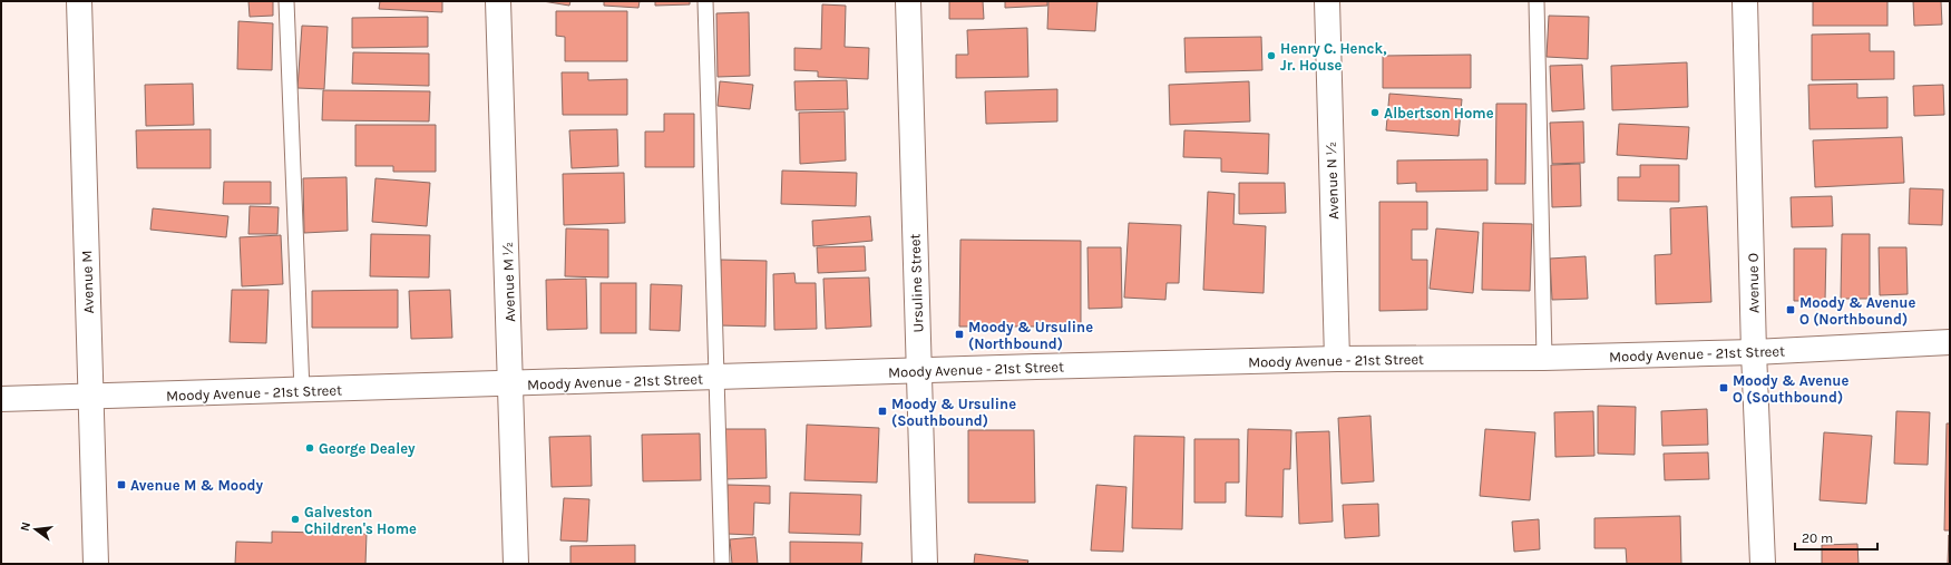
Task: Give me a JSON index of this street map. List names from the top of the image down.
{
  "streets": {
    "street": [
      "Avenue N ½",
      "Avenue M",
      "Avenue M ½",
      "Ursuline Street",
      "Avenue O",
      "Moody Avenue - 21st Street"
    ]
  },
  "crossings": [
    ["Avenue N ½", "Moody Avenue - 21st Street"],
    ["Avenue M", "Moody Avenue - 21st Street"],
    ["Avenue M ½", "Moody Avenue - 21st Street"],
    ["Ursuline Street", "Moody Avenue - 21st Street"],
    ["Avenue O", "Moody Avenue - 21st Street"]
  ],
  "places": {
    "other": [
      "Henry C. Henck, Jr. House",
      "Albertson Home",
      "George Dealey",
      "Galveston Children's Home"
    ],
    "transit": [
      "Moody & Avenue O (Northbound)",
      "Moody & Ursuline (Northbound)",
      "Moody & Avenue O (Southbound)",
      "Moody & Ursuline (Southbound)",
      "Avenue M & Moody"
    ]
  },
  "scale_bar": "20 m",
  "north": "left"
}
